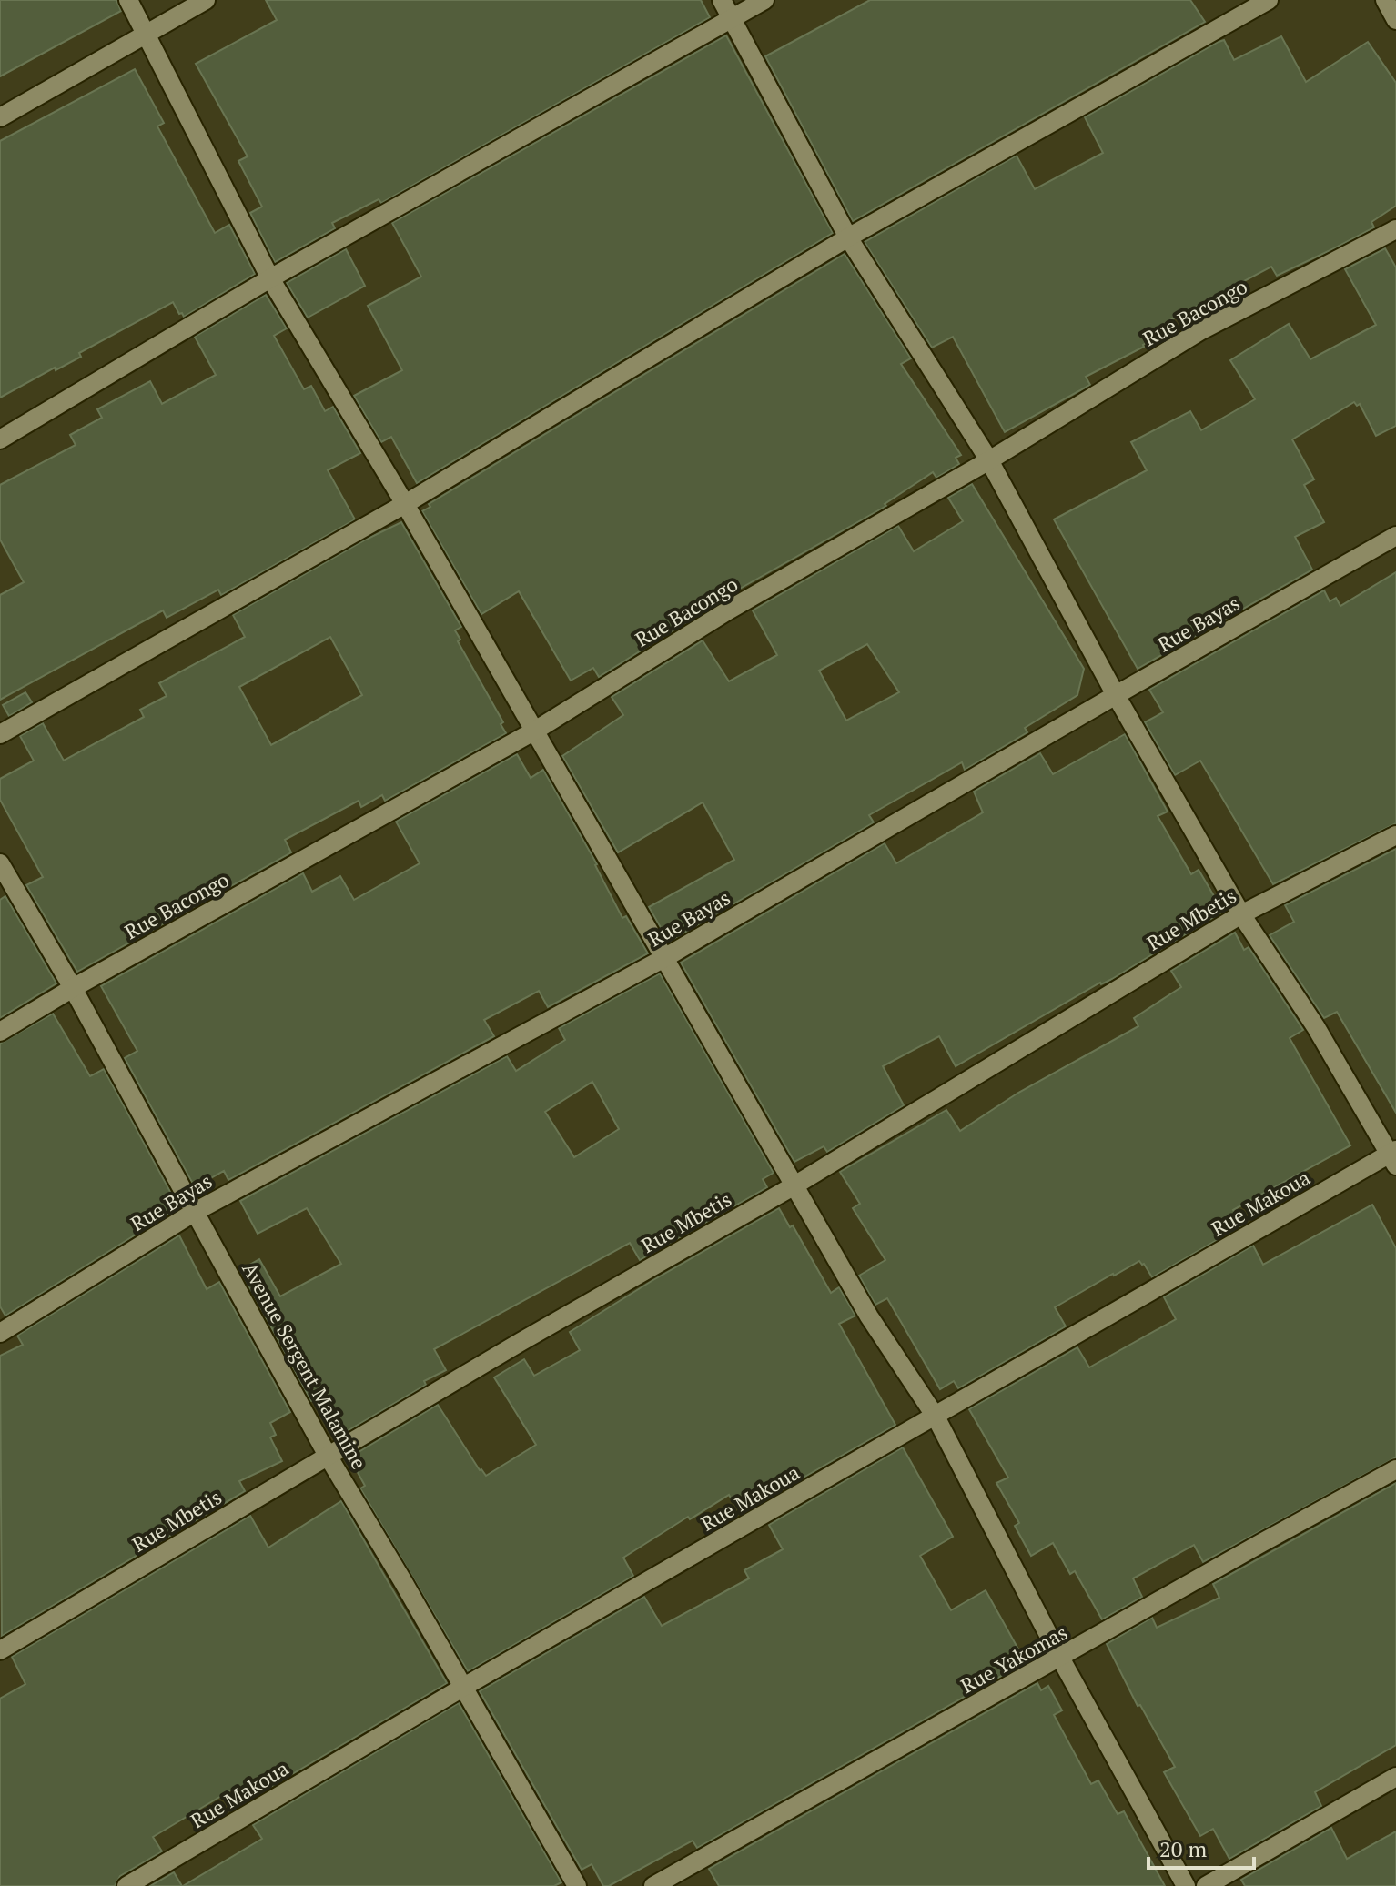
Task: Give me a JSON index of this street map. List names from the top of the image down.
{
  "streets": {
    "street": [
      "Rue Bacongo",
      "Rue Bayas",
      "Rue Mbetis",
      "Rue Makoua",
      "Avenue Sergent Malamine",
      "Rue Yakomas"
    ]
  },
  "crossings": [
    ["Rue Bacongo", "Avenue Sergent Malamine"],
    ["Rue Bayas", "Avenue Sergent Malamine"],
    ["Rue Mbetis", "Avenue Sergent Malamine"],
    ["Rue Makoua", "Avenue Sergent Malamine"]
  ],
  "scale_bar": "20 m"
}
